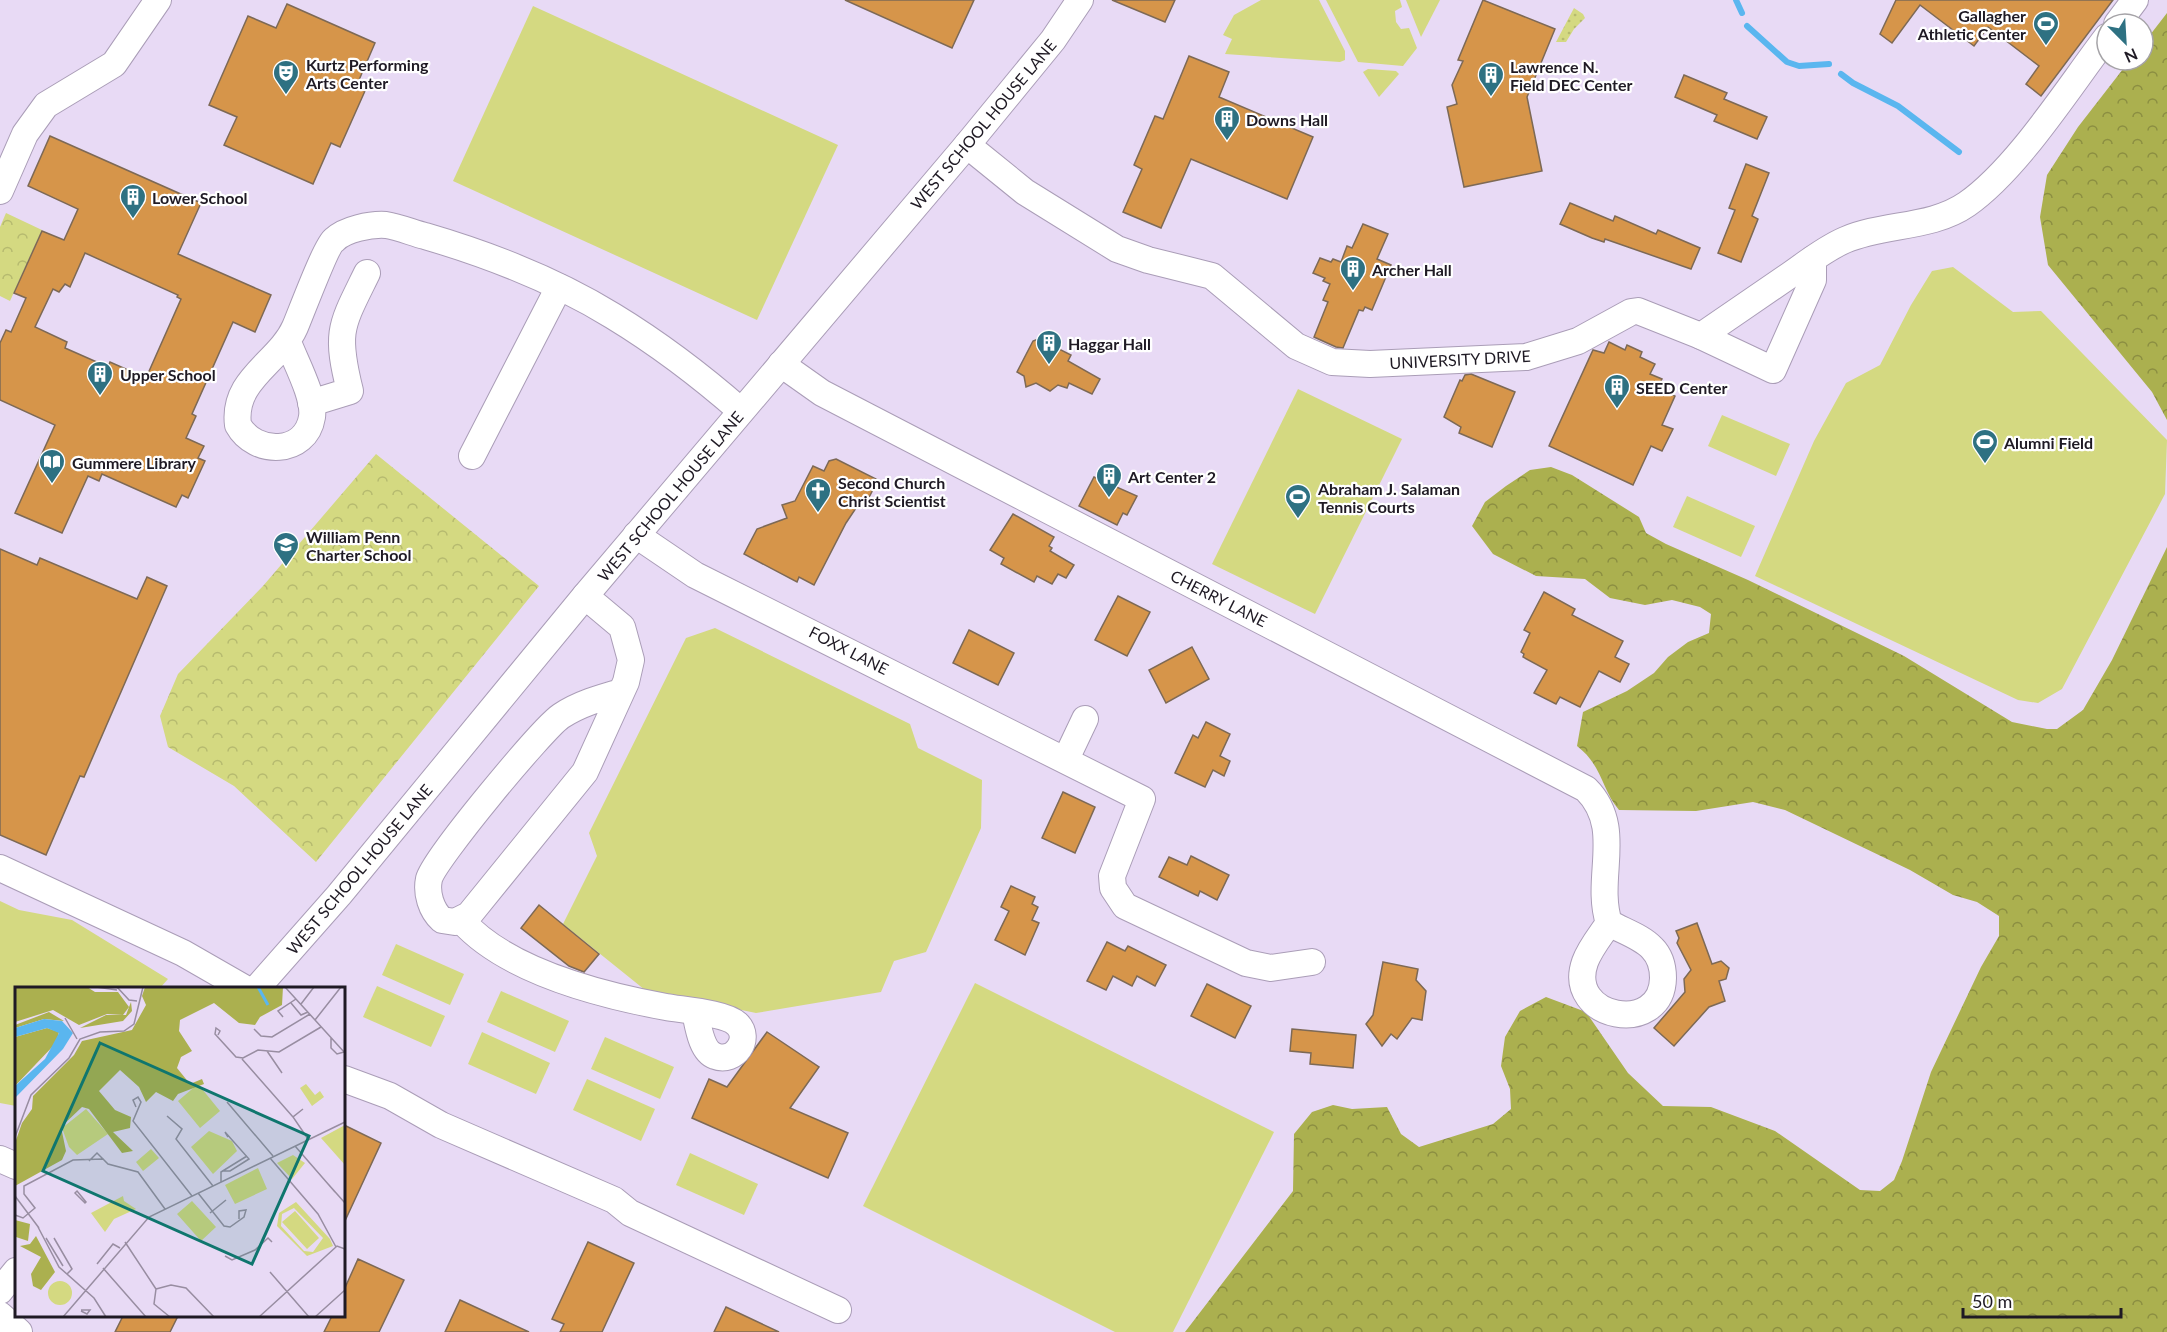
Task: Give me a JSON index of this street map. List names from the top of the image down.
{
  "streets": {
    "street": [
      "WEST SCHOOL HOUSE LANE",
      "UNIVERSITY DRIVE",
      "CHERRY LANE",
      "FOXX LANE"
    ]
  },
  "crossings": [
    ["WEST SCHOOL HOUSE LANE", "UNIVERSITY DRIVE"],
    ["WEST SCHOOL HOUSE LANE", "CHERRY LANE"],
    ["WEST SCHOOL HOUSE LANE", "FOXX LANE"]
  ],
  "places": {
    "sports": ["Gallagher Athletic Center", "Alumni Field", "Abraham J. Salaman Tennis Courts"],
    "theatre": ["Kurtz Performing Arts Center"],
    "building": [
      "Lawrence N. Field DEC Center",
      "Downs Hall",
      "Lower School",
      "Archer Hall",
      "Haggar Hall",
      "Upper School",
      "SEED Center",
      "Art Center 2"
    ],
    "library": ["Gummere Library"],
    "church": ["Second Church Christ Scientist"],
    "school or university": ["William Penn Charter School"]
  },
  "scale_bar": "50 m",
  "north": "bottom right"
}
